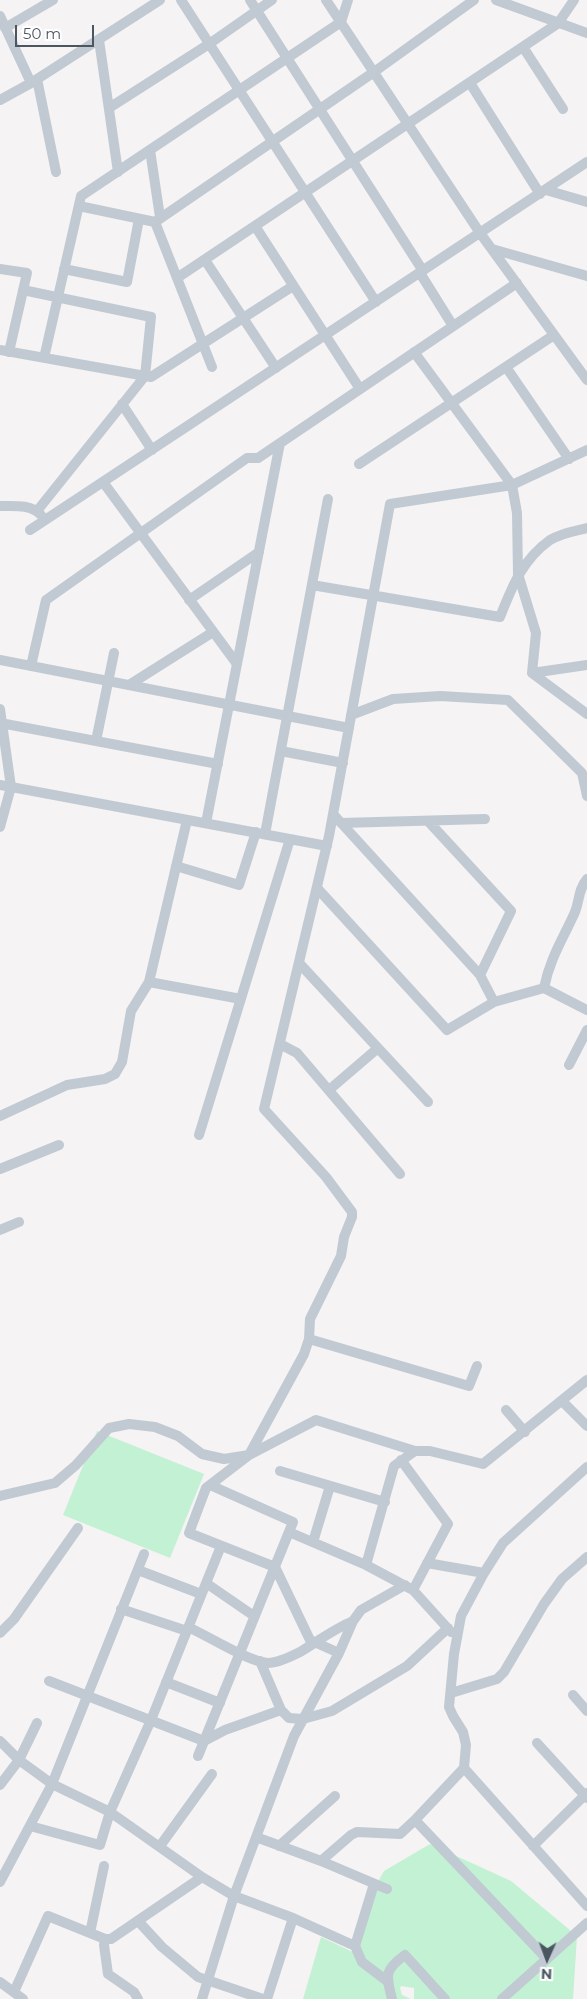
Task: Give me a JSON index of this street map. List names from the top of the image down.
{
  "scale_bar": "50 m",
  "north": "bottom"
}
